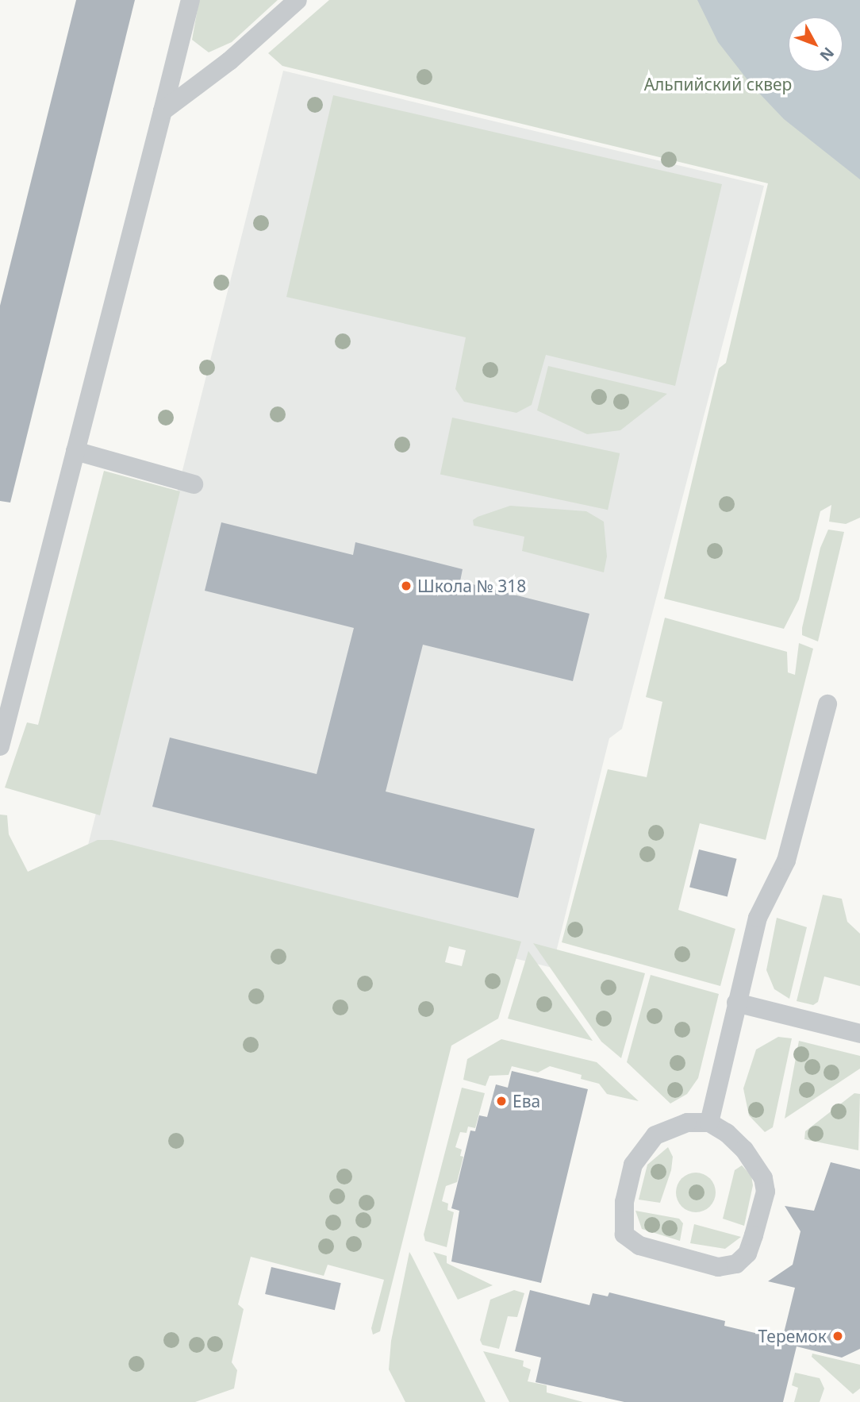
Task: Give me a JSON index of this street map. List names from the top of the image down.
{
  "parks": ["Альпийский сквер"],
  "places": ["Школа № 318", "Ева", "Теремок"],
  "north": "bottom right"
}
